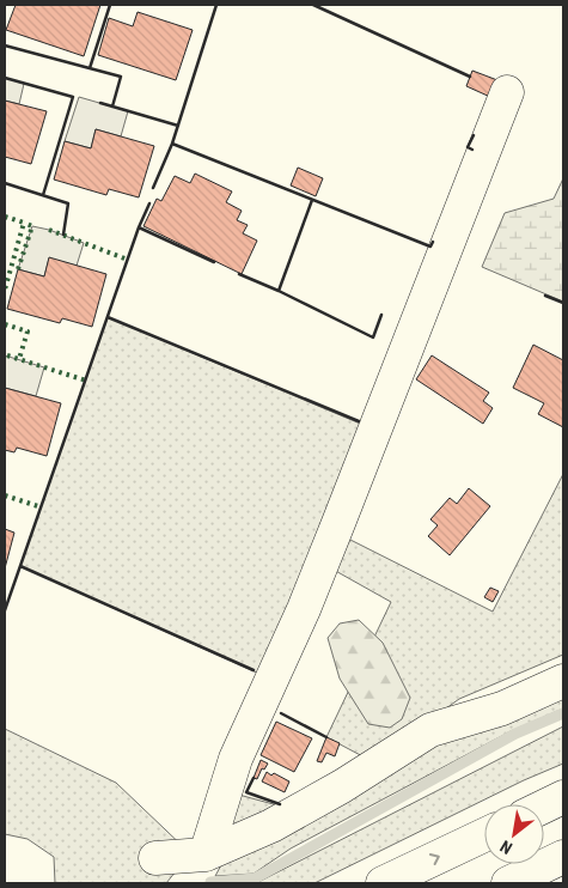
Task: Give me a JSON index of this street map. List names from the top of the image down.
{
  "north": "bottom left"
}
